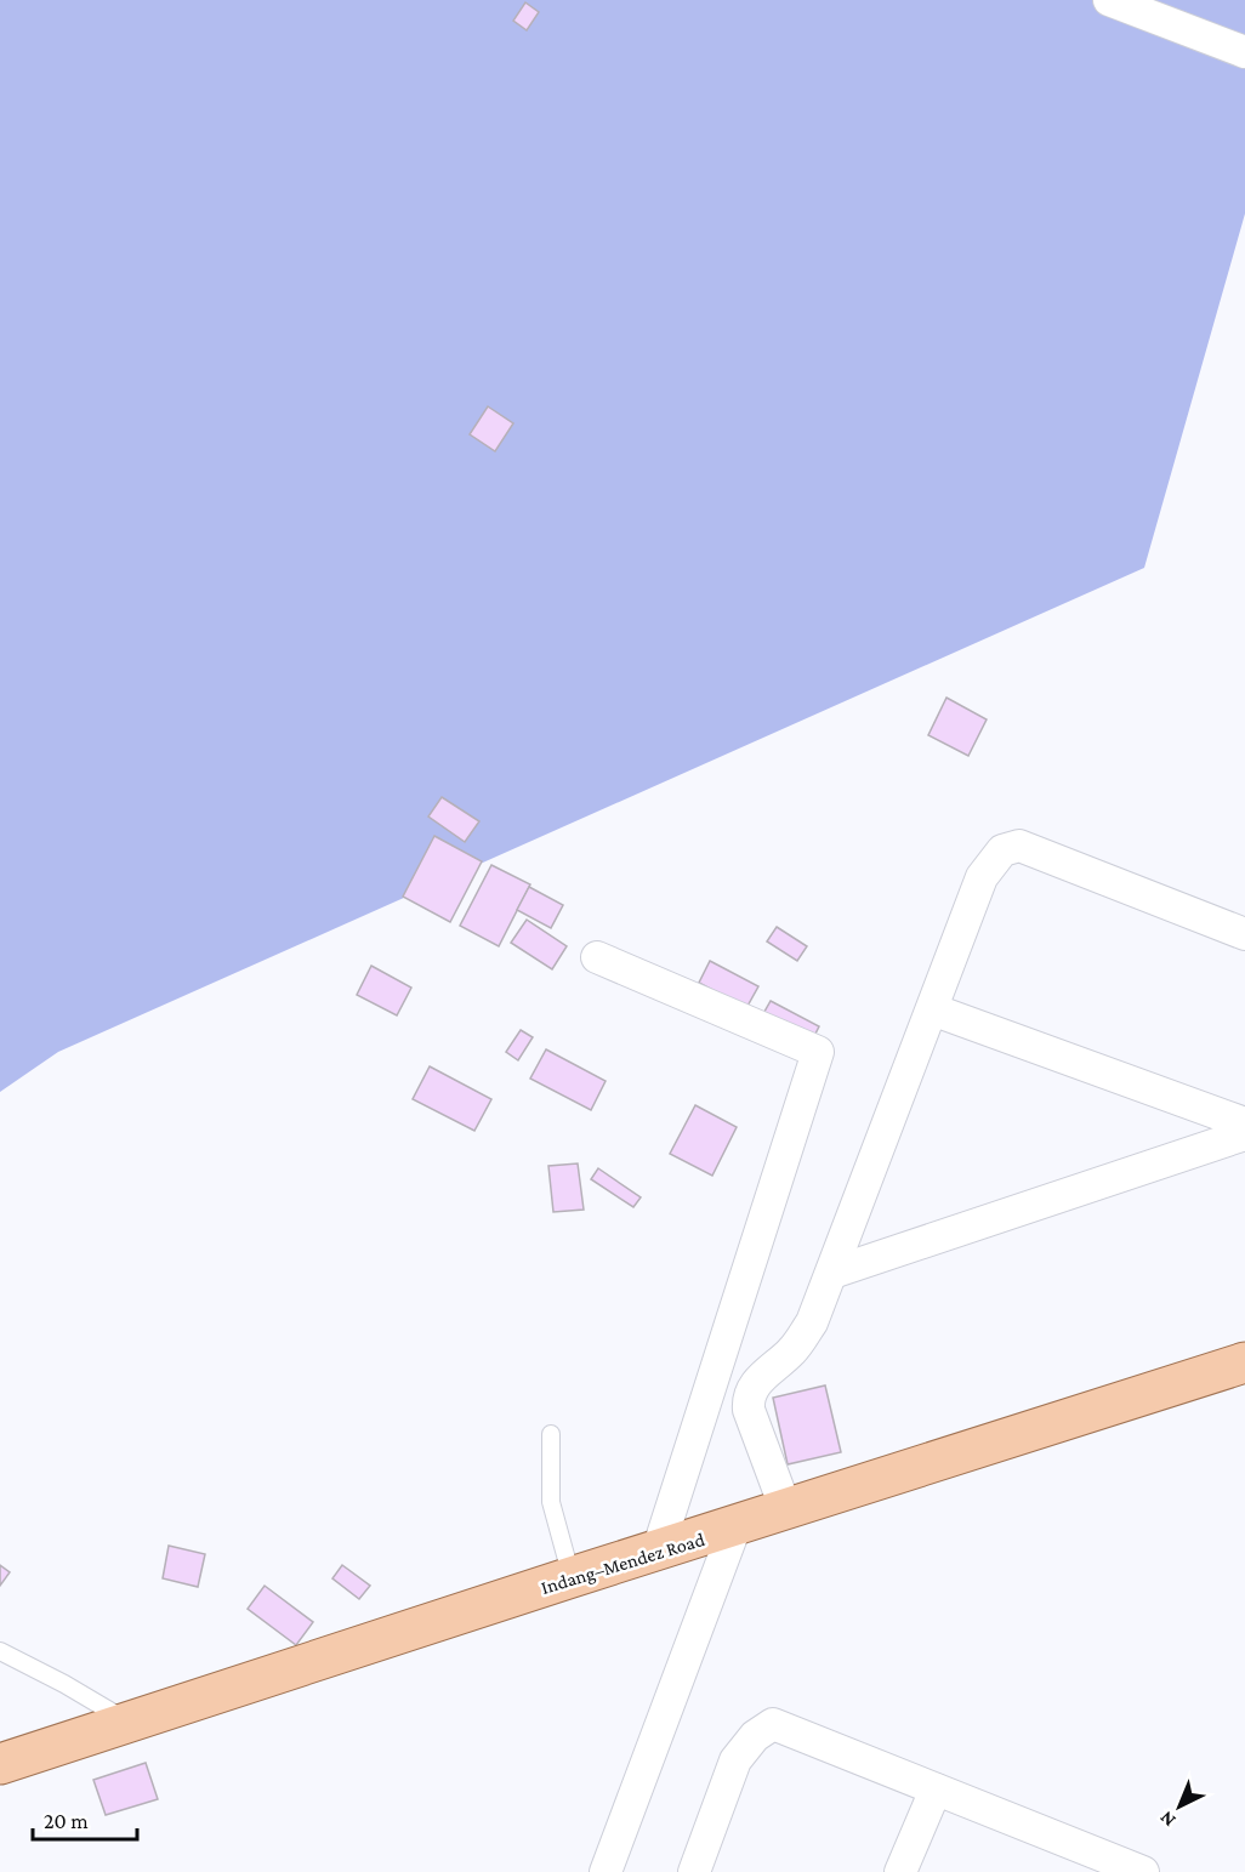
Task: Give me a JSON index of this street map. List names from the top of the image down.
{
  "streets": {
    "main road": ["Indang–Mendez Road"]
  },
  "scale_bar": "20 m",
  "north": "bottom left"
}
